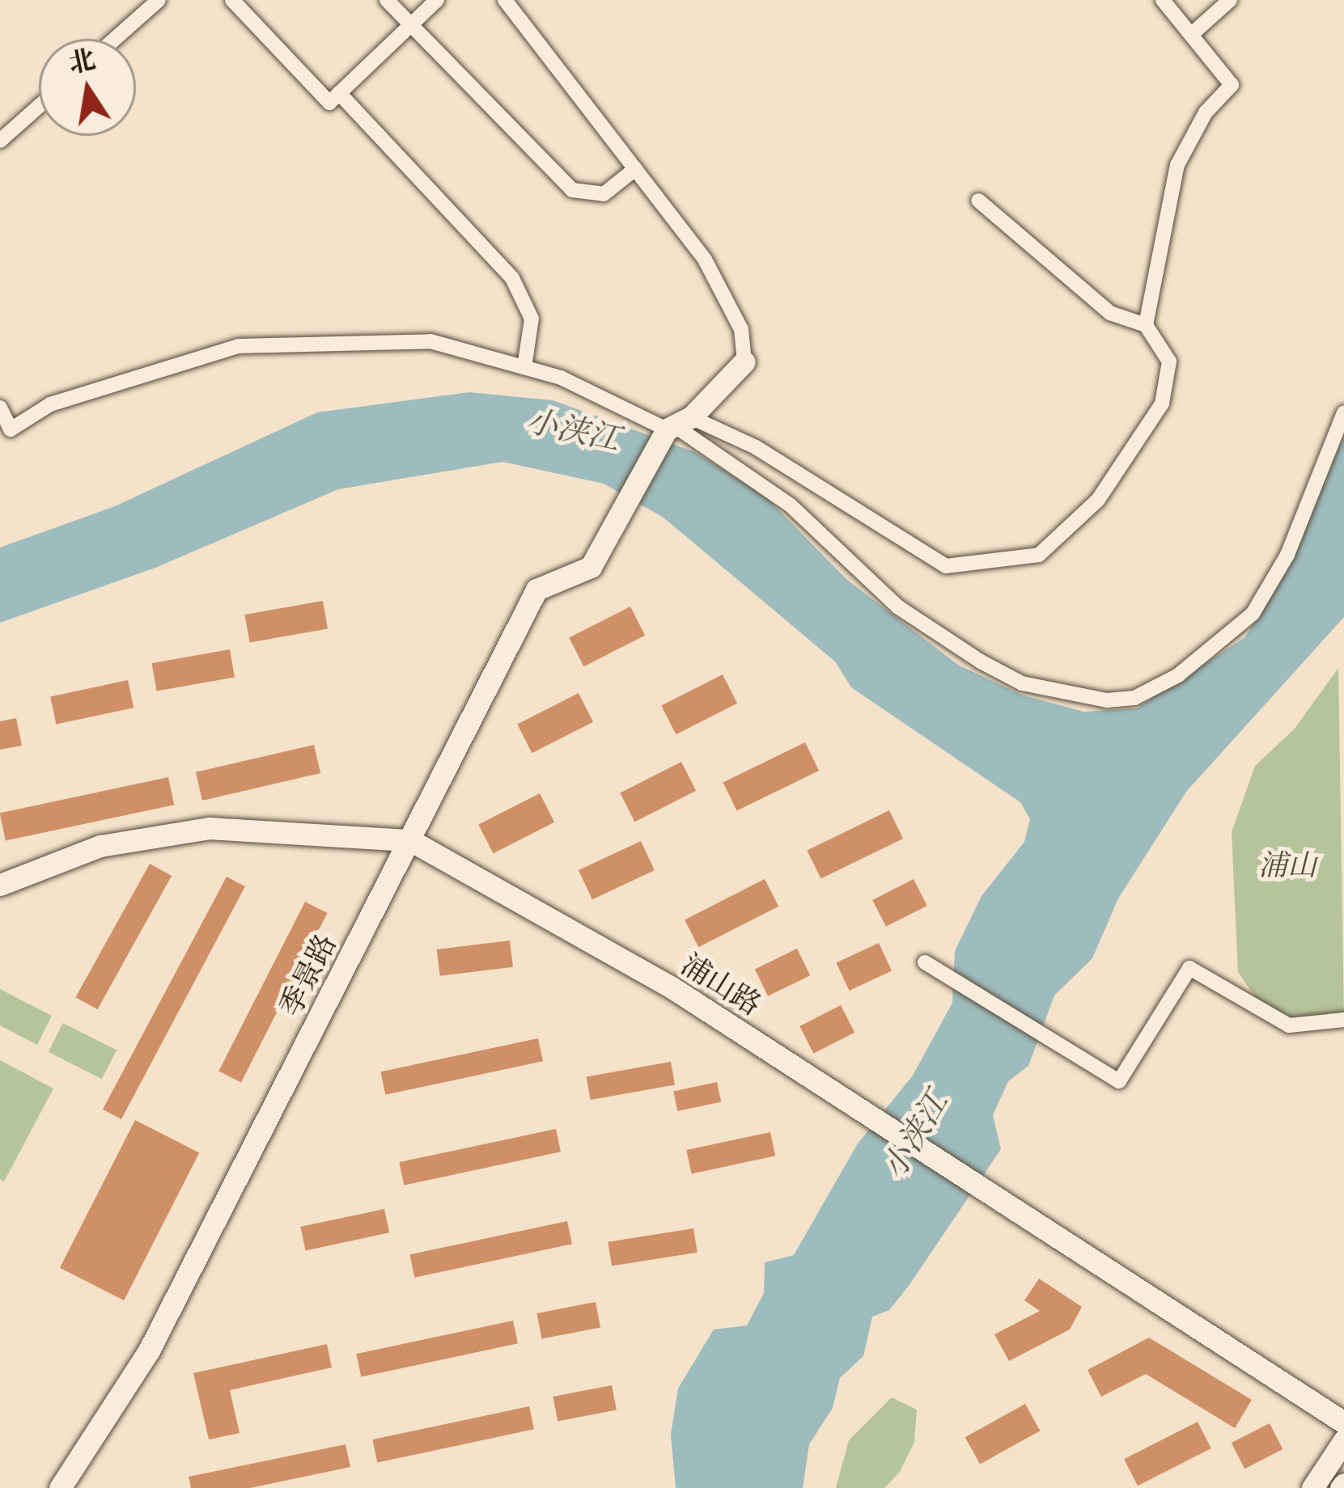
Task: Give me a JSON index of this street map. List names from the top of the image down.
{
  "streets": {
    "street": ["季景路", "浦山路"]
  },
  "crossings": [
    ["季景路", "浦山路"]
  ],
  "water": ["小浃江"],
  "parks": ["浦山"],
  "north": "top"
}
